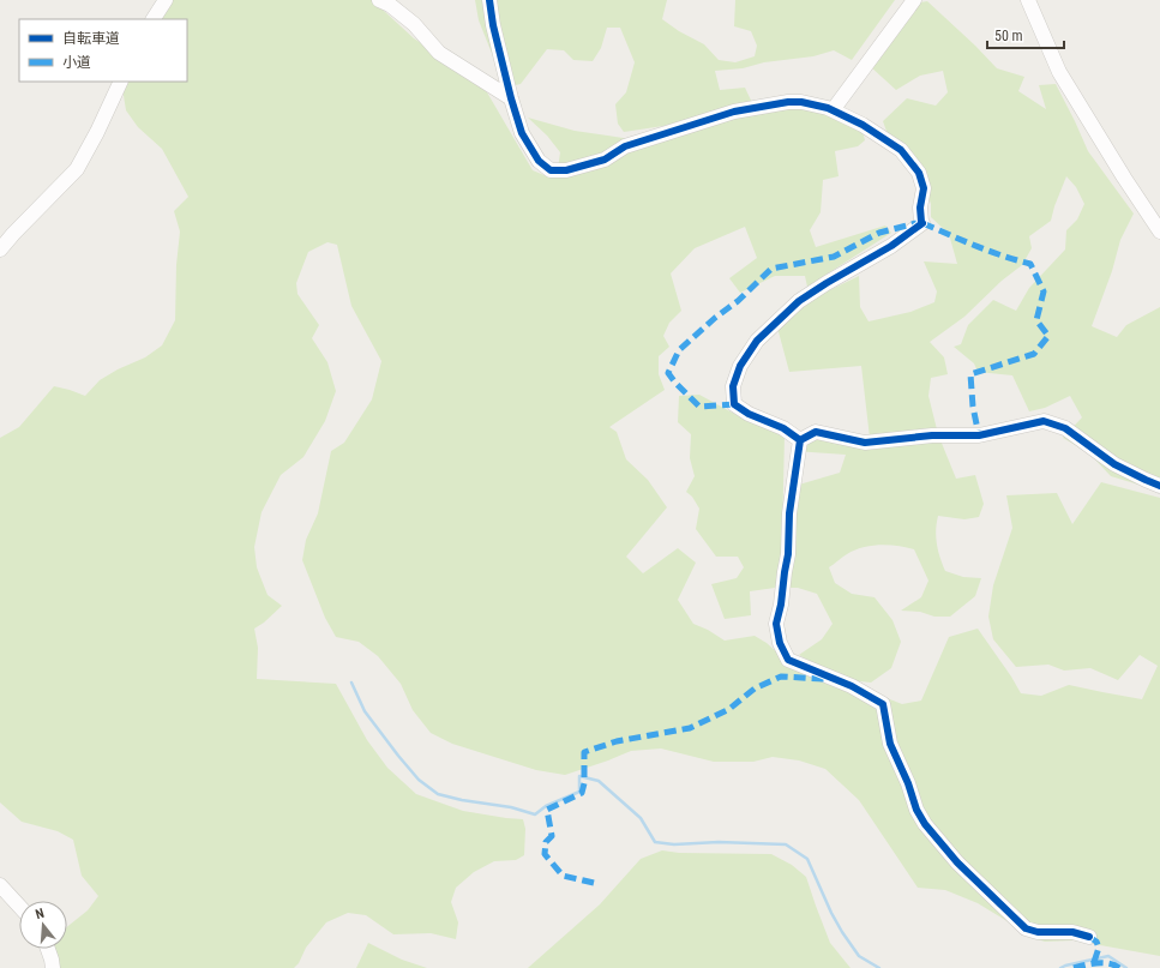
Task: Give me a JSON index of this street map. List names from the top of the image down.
{
  "legend": ["自転車道", "小道"],
  "scale_bar": "50 m",
  "north": "top"
}
